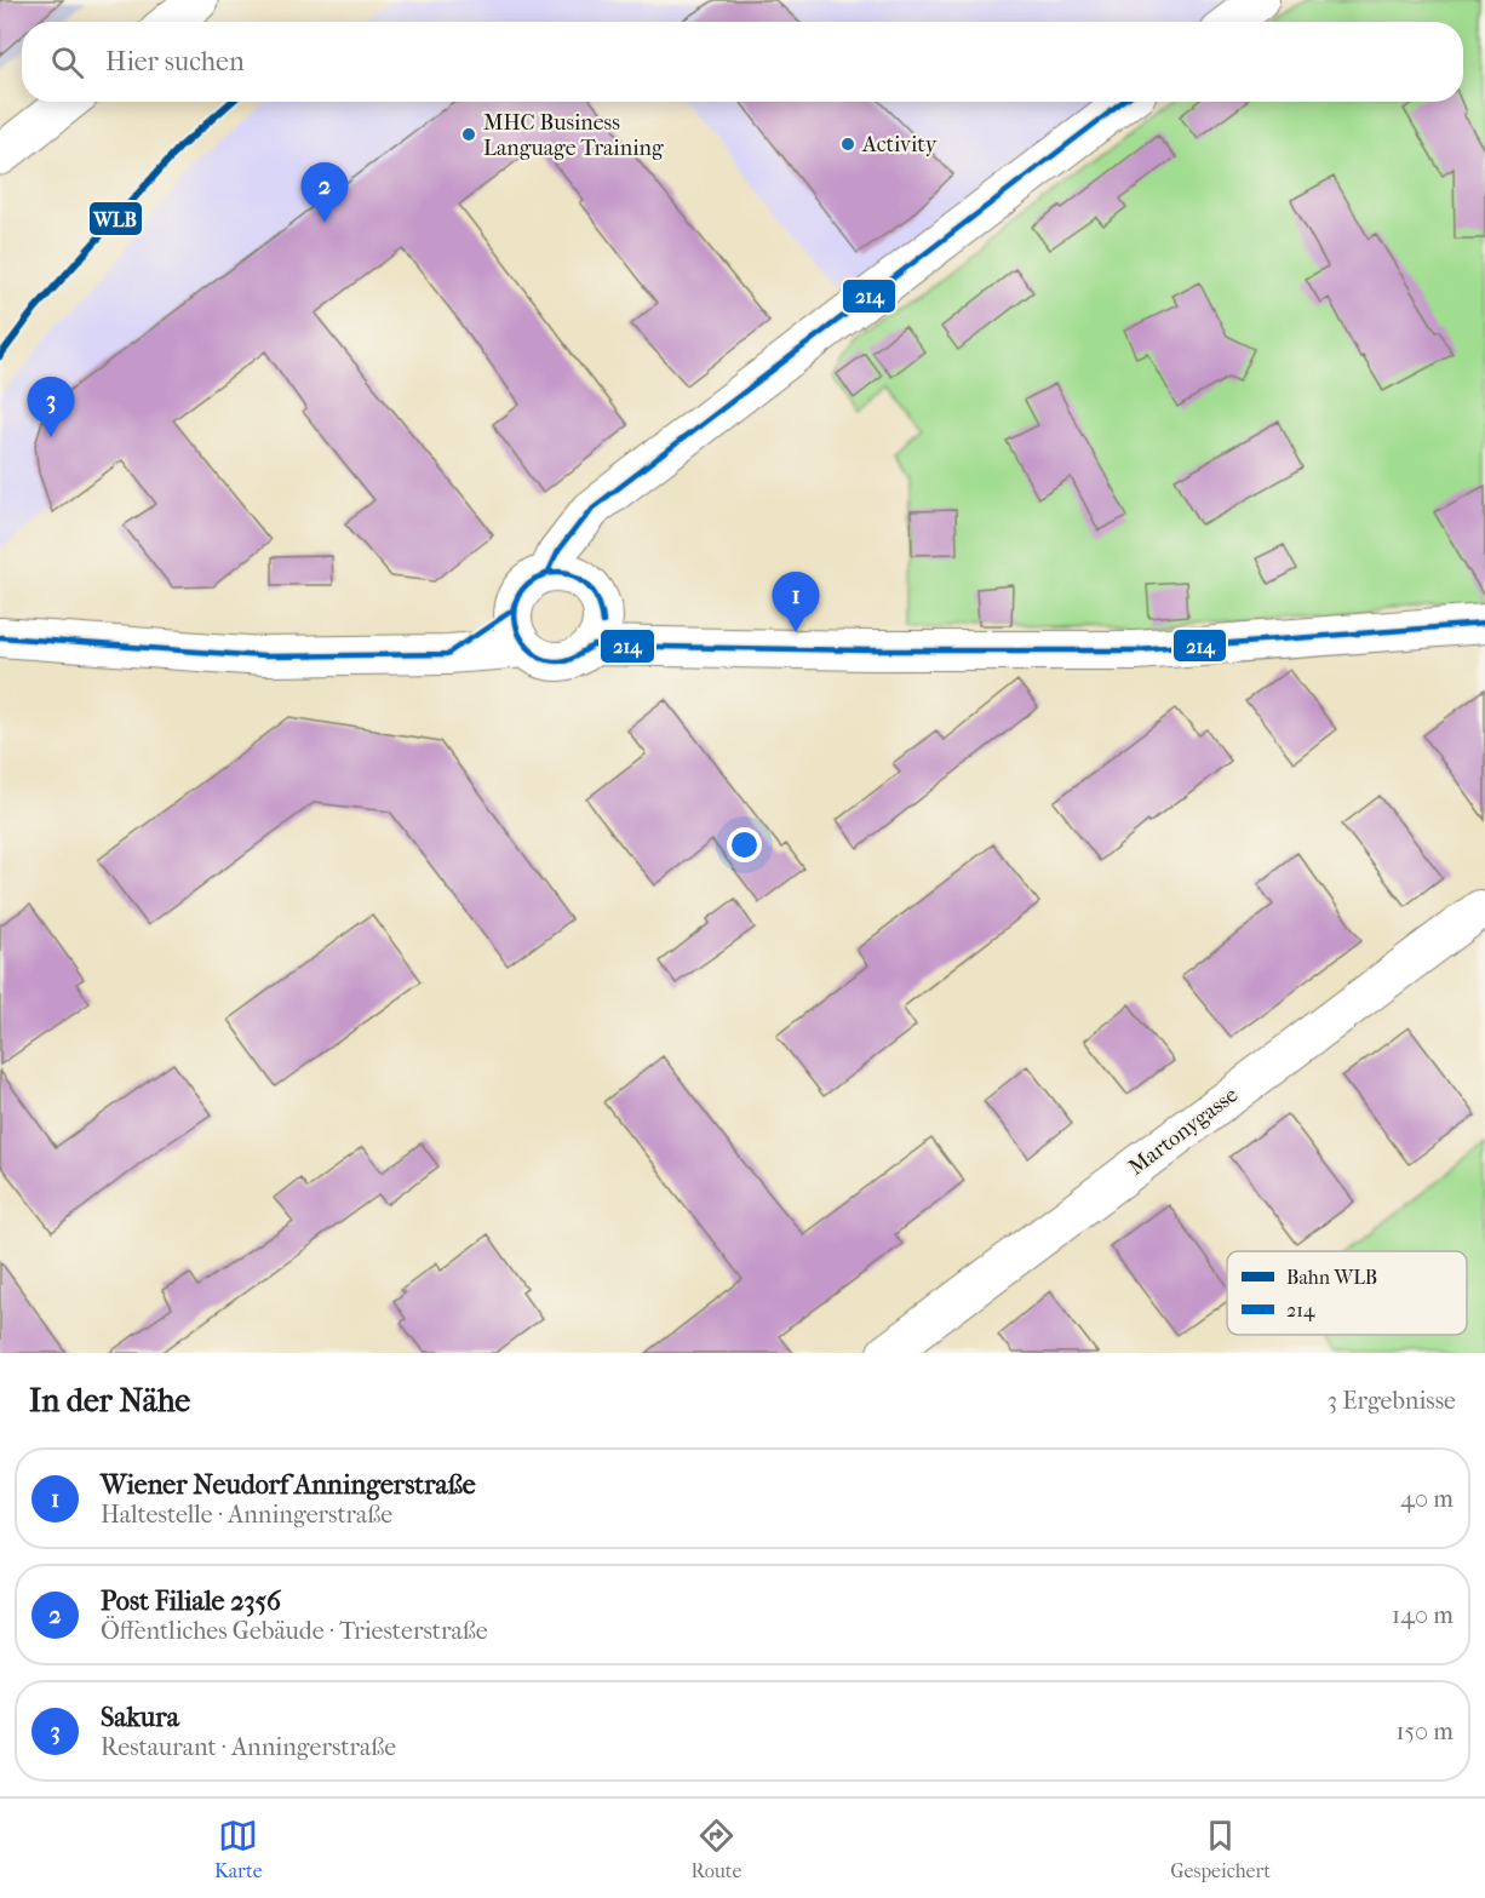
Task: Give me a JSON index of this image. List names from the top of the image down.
{
  "streets": {
    "street": ["Martonygasse"]
  },
  "places": ["MHC Business Language Training", "Activity"],
  "lines": ["rail line WLB", "transit line 214"],
  "legend": ["Bahn WLB", "214"],
  "page": {
    "search": "Hier suchen",
    "pins": ["2", "3", "1"],
    "heading": ["In der Nähe", "3 Ergebnisse"],
    "list": [
      {
        "mark": "1",
        "name": "Wiener Neudorf Anningerstraße",
        "note": "Haltestelle · Anningerstraße",
        "value": "40 m"
      },
      {
        "mark": "2",
        "name": "Post Filiale 2356",
        "note": "Öffentliches Gebäude · Triesterstraße",
        "value": "140 m"
      },
      {
        "mark": "3",
        "name": "Sakura",
        "note": "Restaurant · Anningerstraße",
        "value": "150 m"
      }
    ],
    "nav": ["Karte", "Route", "Gespeichert"]
  }
}
